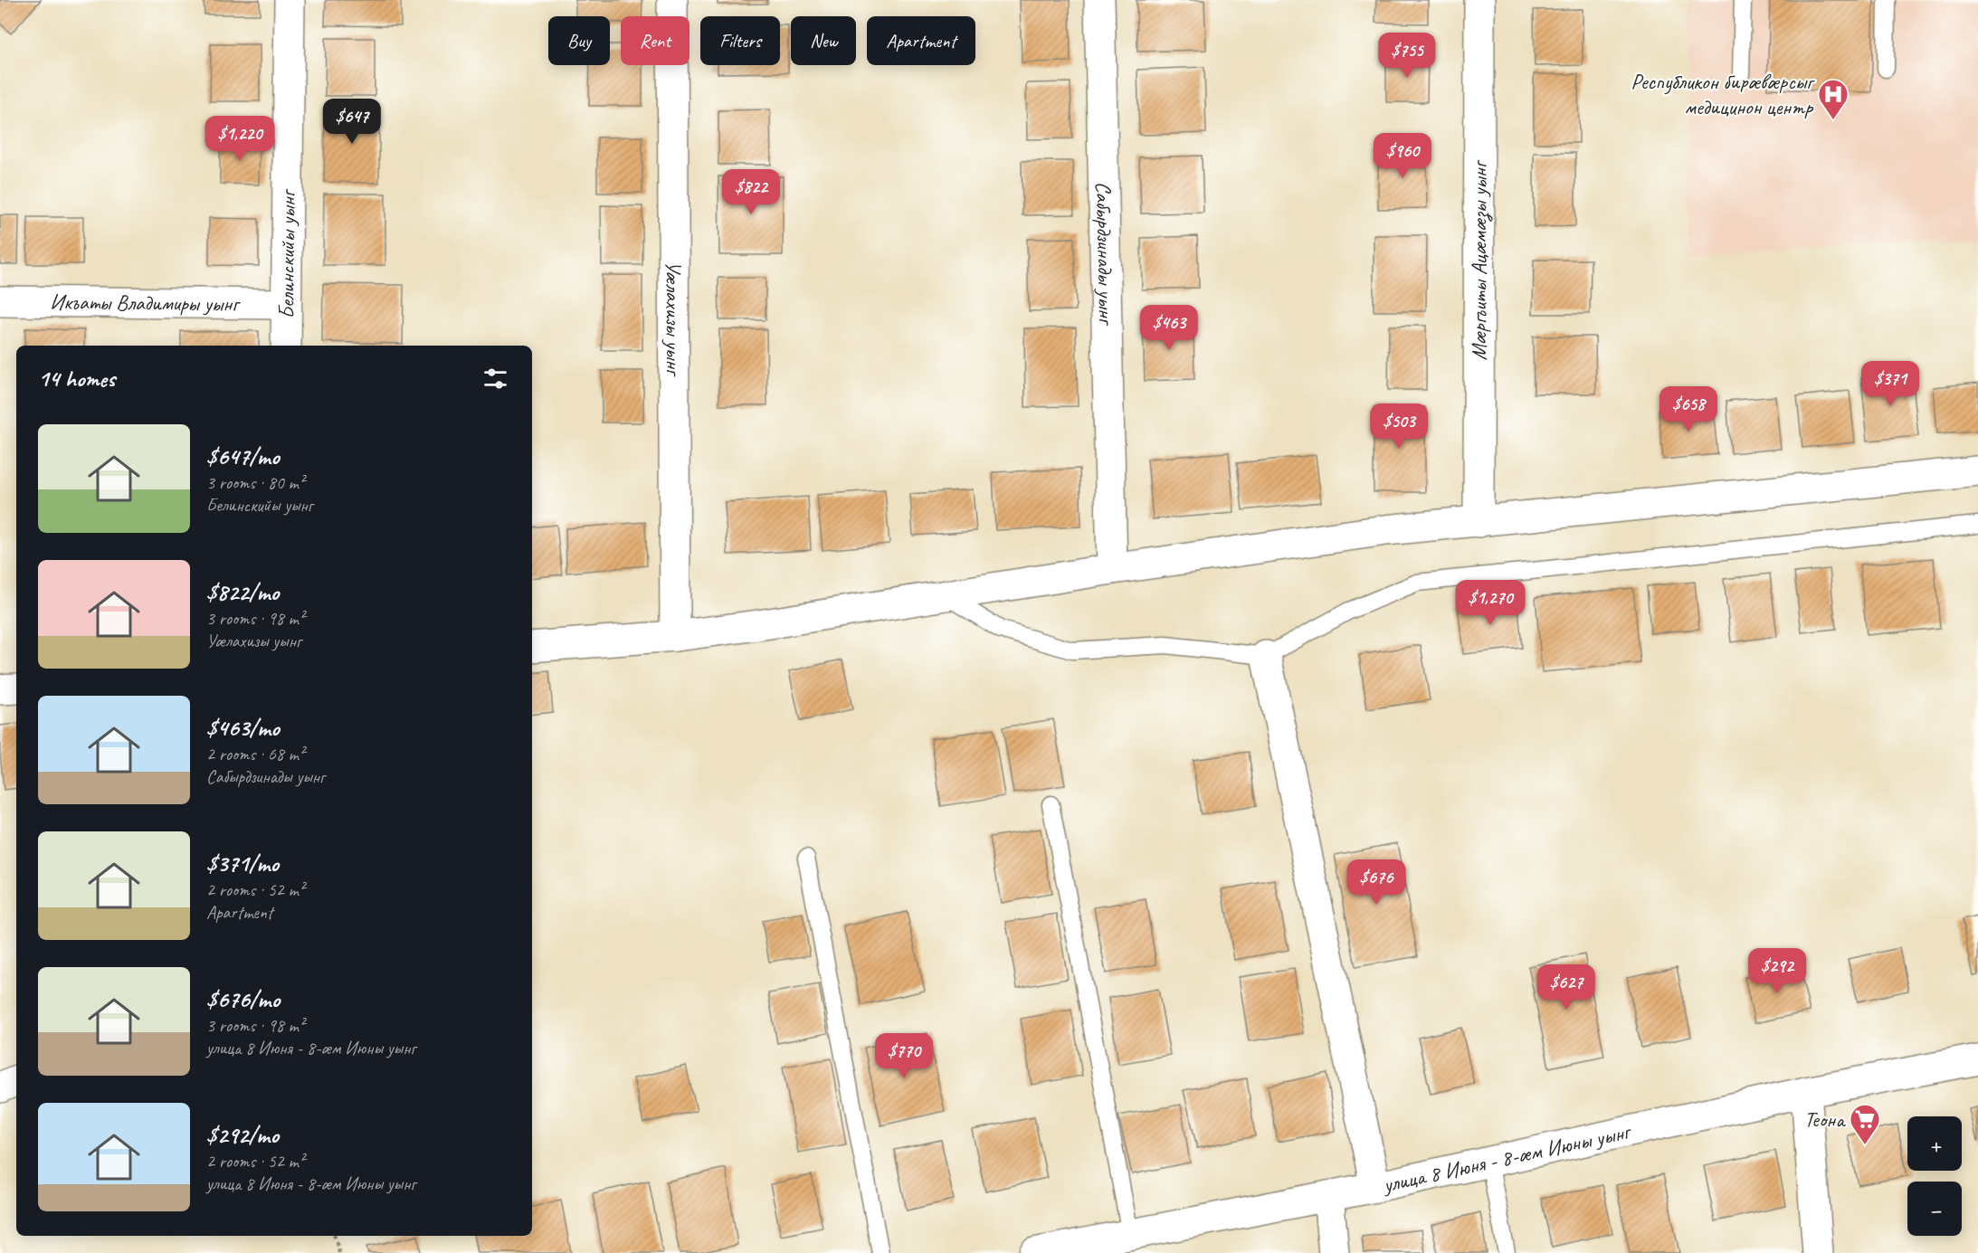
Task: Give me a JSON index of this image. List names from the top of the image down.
{
  "streets": {
    "main road": [
      "Сабырдзинады уынг",
      "Белинскийы уынг",
      "Мӕргъиты Ацӕмӕзы уынг",
      "Икъаты Владимиры уынг",
      "Уӕлахизы уынг",
      "улица 8 Июня - 8-ӕм Июны уынг"
    ]
  },
  "crossings": [
    ["Белинскийы уынг", "Икъаты Владимиры уынг"]
  ],
  "places": {
    "hospital": ["Республикон бирæвæрсыг медицинон центр"],
    "supermarket": ["Теона"]
  },
  "page": {
    "chip": [
      "Buy",
      "Rent",
      "Filters",
      "New",
      "Apartment"
    ],
    "price": [
      "$755",
      "$647",
      "$1,220",
      "$960",
      "$822",
      "$463",
      "$371",
      "$658",
      "$503",
      "$1,270",
      "$676",
      "$292",
      "$627",
      "$770"
    ],
    "heading": "14 homes",
    "list": [
      {
        "name": "$647/mo",
        "note": "3 rooms · 80 m² · Белинскийы уынг"
      },
      {
        "name": "$822/mo",
        "note": "3 rooms · 98 m² · Уӕлахизы уынг"
      },
      {
        "name": "$463/mo",
        "note": "2 rooms · 68 m² · Сабырдзинады уынг"
      },
      {
        "name": "$371/mo",
        "note": "2 rooms · 52 m² · Apartment"
      },
      {
        "name": "$676/mo",
        "note": "3 rooms · 98 m² · улица 8 Июня - 8-ӕм Июны уынг"
      },
      {
        "name": "$292/mo",
        "note": "2 rooms · 52 m² · улица 8 Июня - 8-ӕм Июны уынг"
      }
    ],
    "map_buttons": ["+", "−"]
  }
}
